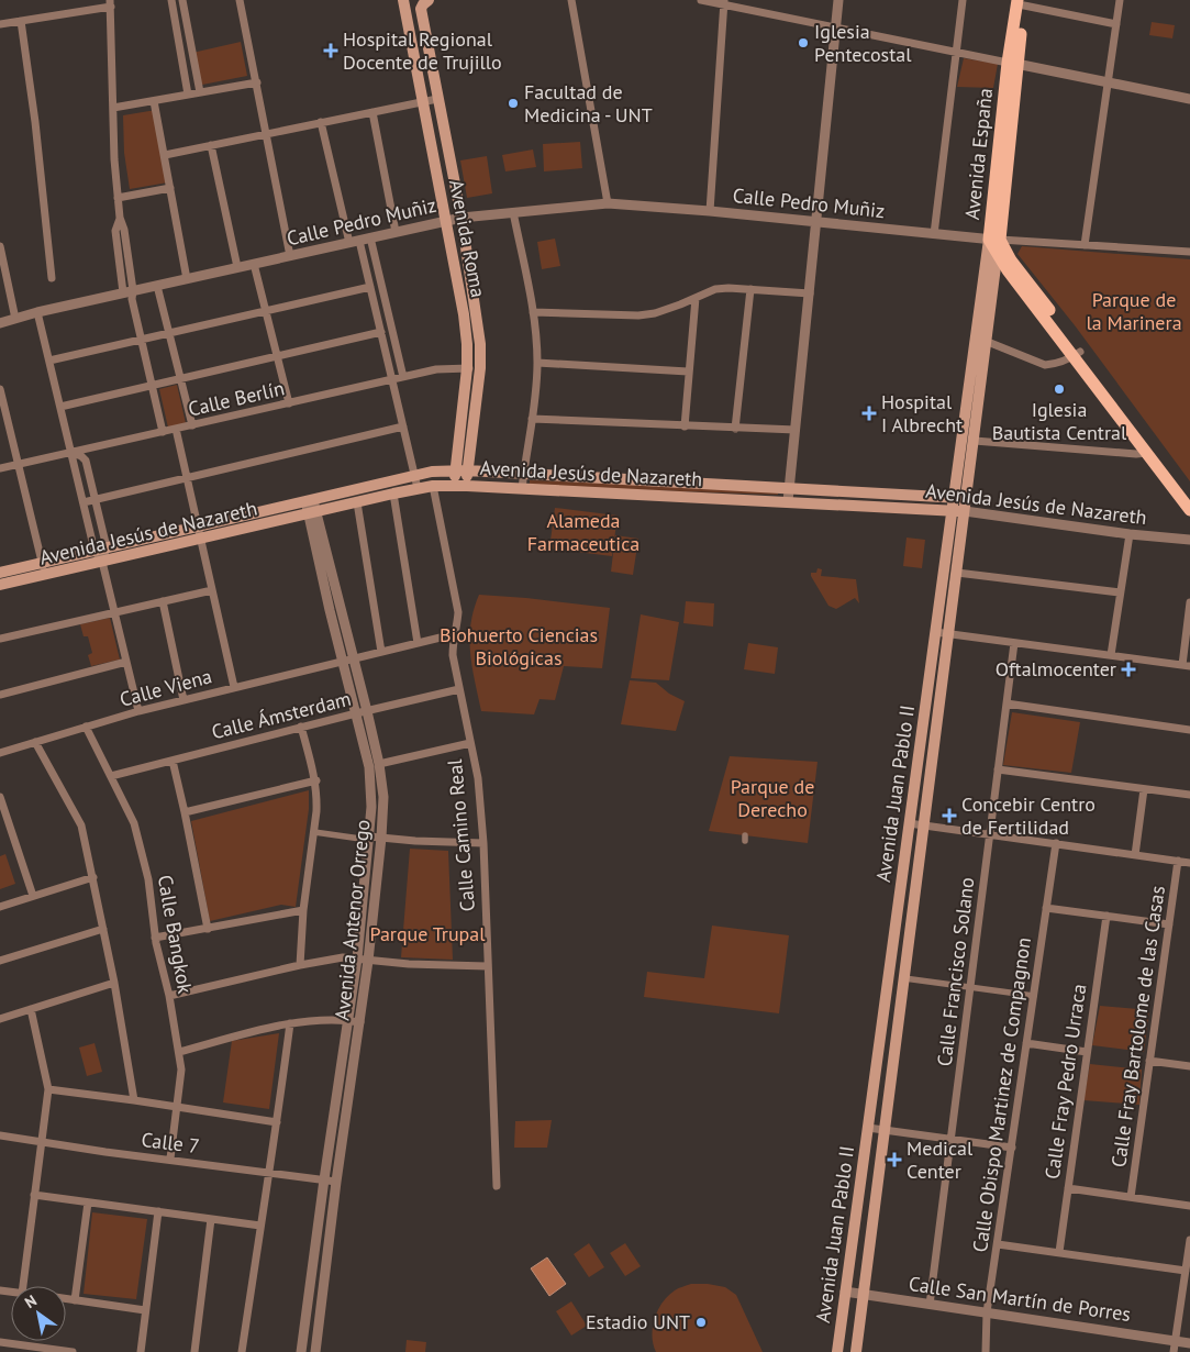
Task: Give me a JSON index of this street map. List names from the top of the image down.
{
  "streets": {
    "main road": [
      "Avenida España",
      "Avenida Roma",
      "Avenida Jesús de Nazareth",
      "Avenida Juan Pablo II"
    ],
    "street": [
      "Calle Pedro Muñiz",
      "Calle Berlín",
      "Calle Viena",
      "Calle Ámsterdam",
      "Calle Camino Real",
      "Avenida Antenor Orrego",
      "Calle Bangkok",
      "Calle Francisco Solano",
      "Calle Fray Bartolome de las Casas",
      "Calle Fray Pedro Urraca",
      "Calle Obispo Martinez de Compagnon",
      "Calle 7",
      "Calle San Martín de Porres"
    ]
  },
  "crossings": [
    ["Avenida España", "Calle Pedro Muñiz"],
    ["Avenida España", "Avenida Juan Pablo II"],
    ["Calle Pedro Muñiz", "Avenida Roma"],
    ["Calle Pedro Muñiz", "Avenida Juan Pablo II"],
    ["Avenida Roma", "Calle Berlín"],
    ["Avenida Roma", "Avenida Jesús de Nazareth"],
    ["Avenida Jesús de Nazareth", "Avenida Juan Pablo II"],
    ["Avenida Jesús de Nazareth", "Calle Camino Real"],
    ["Avenida Jesús de Nazareth", "Avenida Antenor Orrego"],
    ["Calle Viena", "Calle Camino Real"],
    ["Calle Viena", "Avenida Antenor Orrego"],
    ["Calle Viena", "Calle Bangkok"],
    ["Calle Ámsterdam", "Calle Camino Real"],
    ["Calle Ámsterdam", "Avenida Antenor Orrego"],
    ["Calle Ámsterdam", "Calle Bangkok"],
    ["Avenida Juan Pablo II", "Calle San Martín de Porres"],
    ["Avenida Antenor Orrego", "Calle 7"],
    ["Calle Bangkok", "Calle 7"],
    ["Calle Francisco Solano", "Calle San Martín de Porres"],
    ["Calle Obispo Martinez de Compagnon", "Calle San Martín de Porres"]
  ],
  "parks": [
    "Parque de la Marinera",
    "Alameda Farmaceutica",
    "Biohuerto Ciencias Biológicas",
    "Parque de Derecho",
    "Parque Trupal"
  ],
  "places": {
    "other": [
      "Iglesia Pentecostal",
      "Facultad de Medicina - UNT",
      "Iglesia Bautista Central",
      "Estadio UNT"
    ],
    "health": [
      "Hospital Regional Docente de Trujillo",
      "Hospital I Albrecht",
      "Oftalmocenter",
      "Concebir Centro de Fertilidad",
      "Medical Center"
    ]
  },
  "north": "top left"
}
